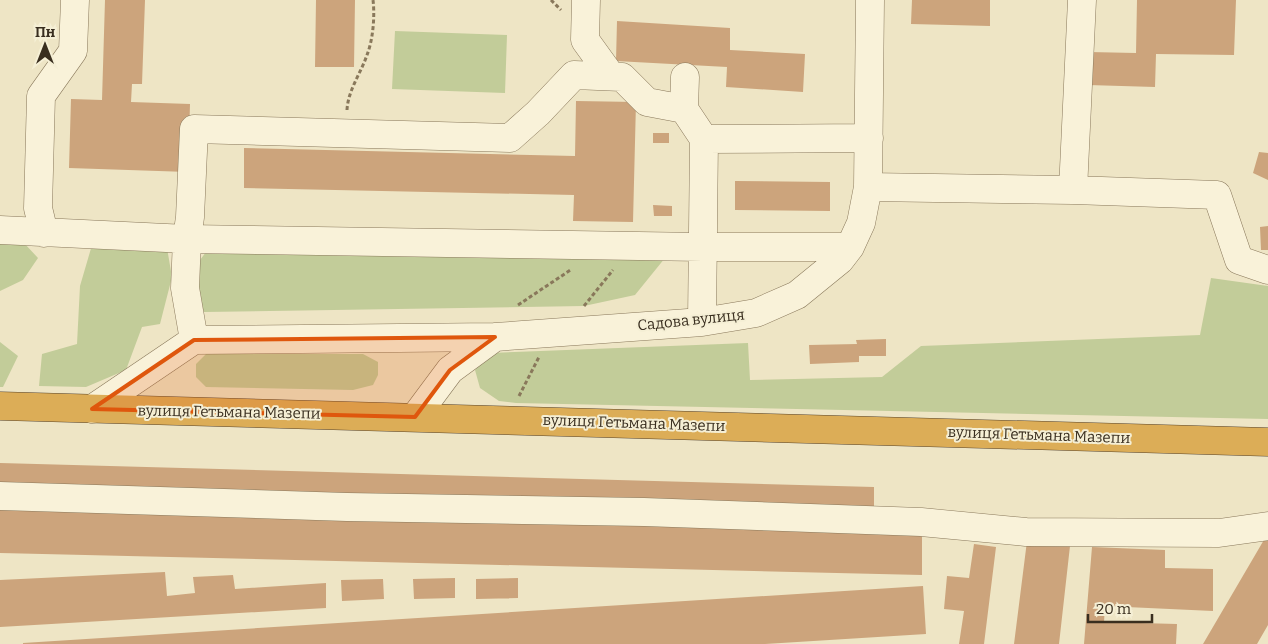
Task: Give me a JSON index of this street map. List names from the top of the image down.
{
  "streets": {
    "highway": ["вулиця Гетьмана Мазепи"],
    "street": ["Садова вулиця"]
  },
  "scale_bar": "20 m",
  "north": "top"
}
